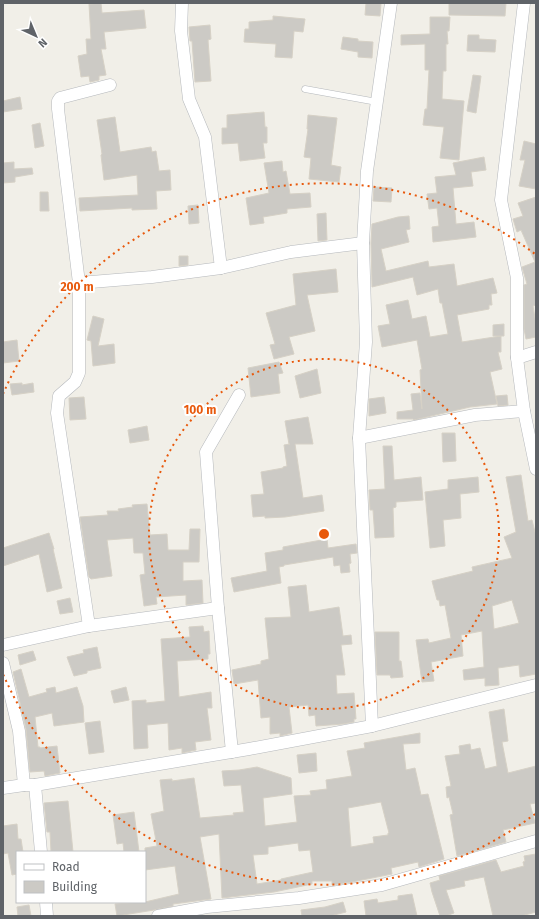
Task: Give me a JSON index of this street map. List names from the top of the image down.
{
  "legend": ["Road", "Building"],
  "north": "bottom right",
  "rings": ["200 m", "100 m"]
}
